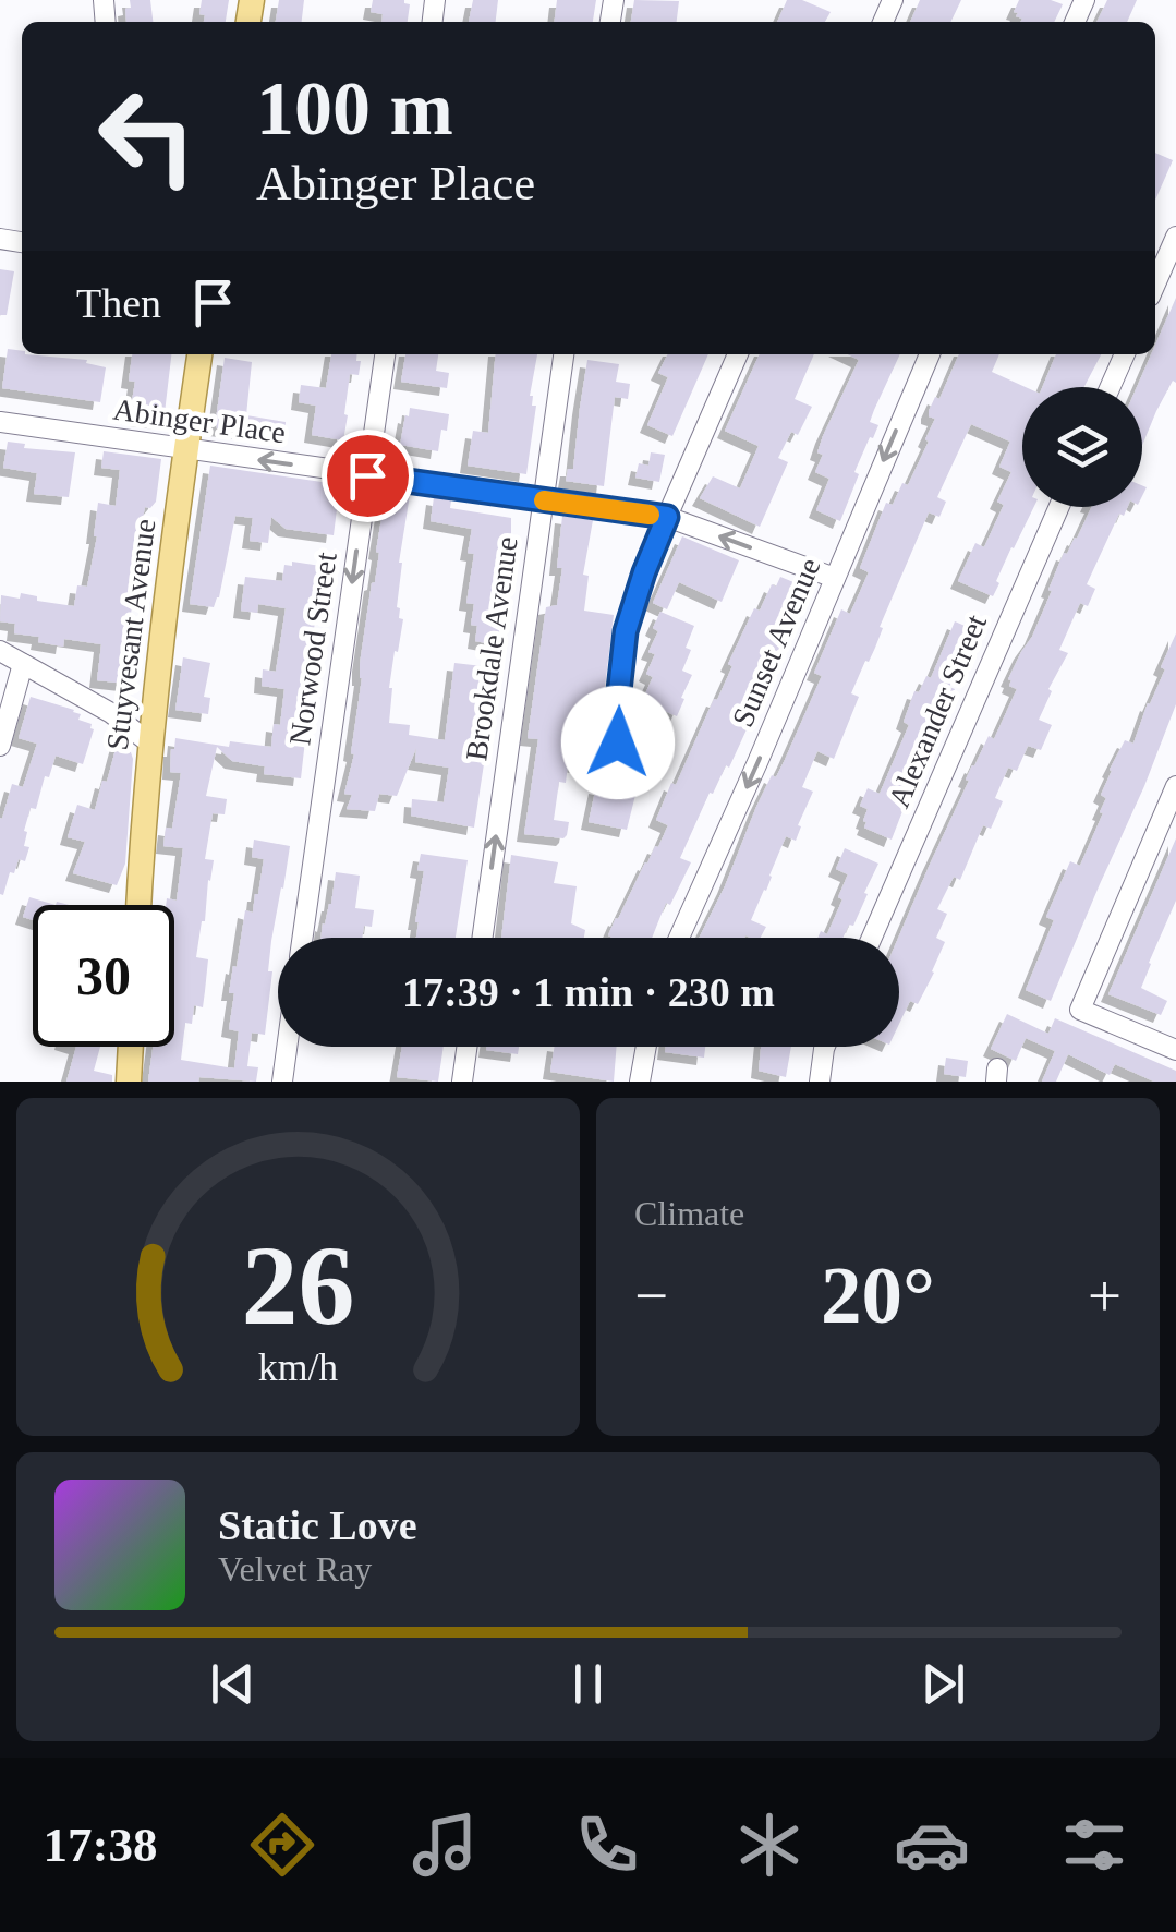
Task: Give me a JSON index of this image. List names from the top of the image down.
{
  "streets": {
    "main road": ["Stuyvesant Avenue"],
    "street": [
      "Abinger Place",
      "Sunset Avenue",
      "Norwood Street",
      "Brookdale Avenue",
      "Alexander Street"
    ]
  },
  "crossings": [
    ["Abinger Place", "Stuyvesant Avenue"],
    ["Abinger Place", "Sunset Avenue"],
    ["Abinger Place", "Norwood Street"],
    ["Abinger Place", "Brookdale Avenue"]
  ],
  "one_way": ["Abinger Place", "Sunset Avenue", "Norwood Street"],
  "page": {
    "turn": ["100 m", "Abinger Place"],
    "then": "Then",
    "limit": "30",
    "trip": "17:39 · 1 min · 230 m",
    "tile": "Climate",
    "heat": ["−", "20°", "+"],
    "song": ["Static Love", "Velvet Ray"],
    "tabs": "17:38",
    "gauge": ["26", "km/h"]
  }
}
